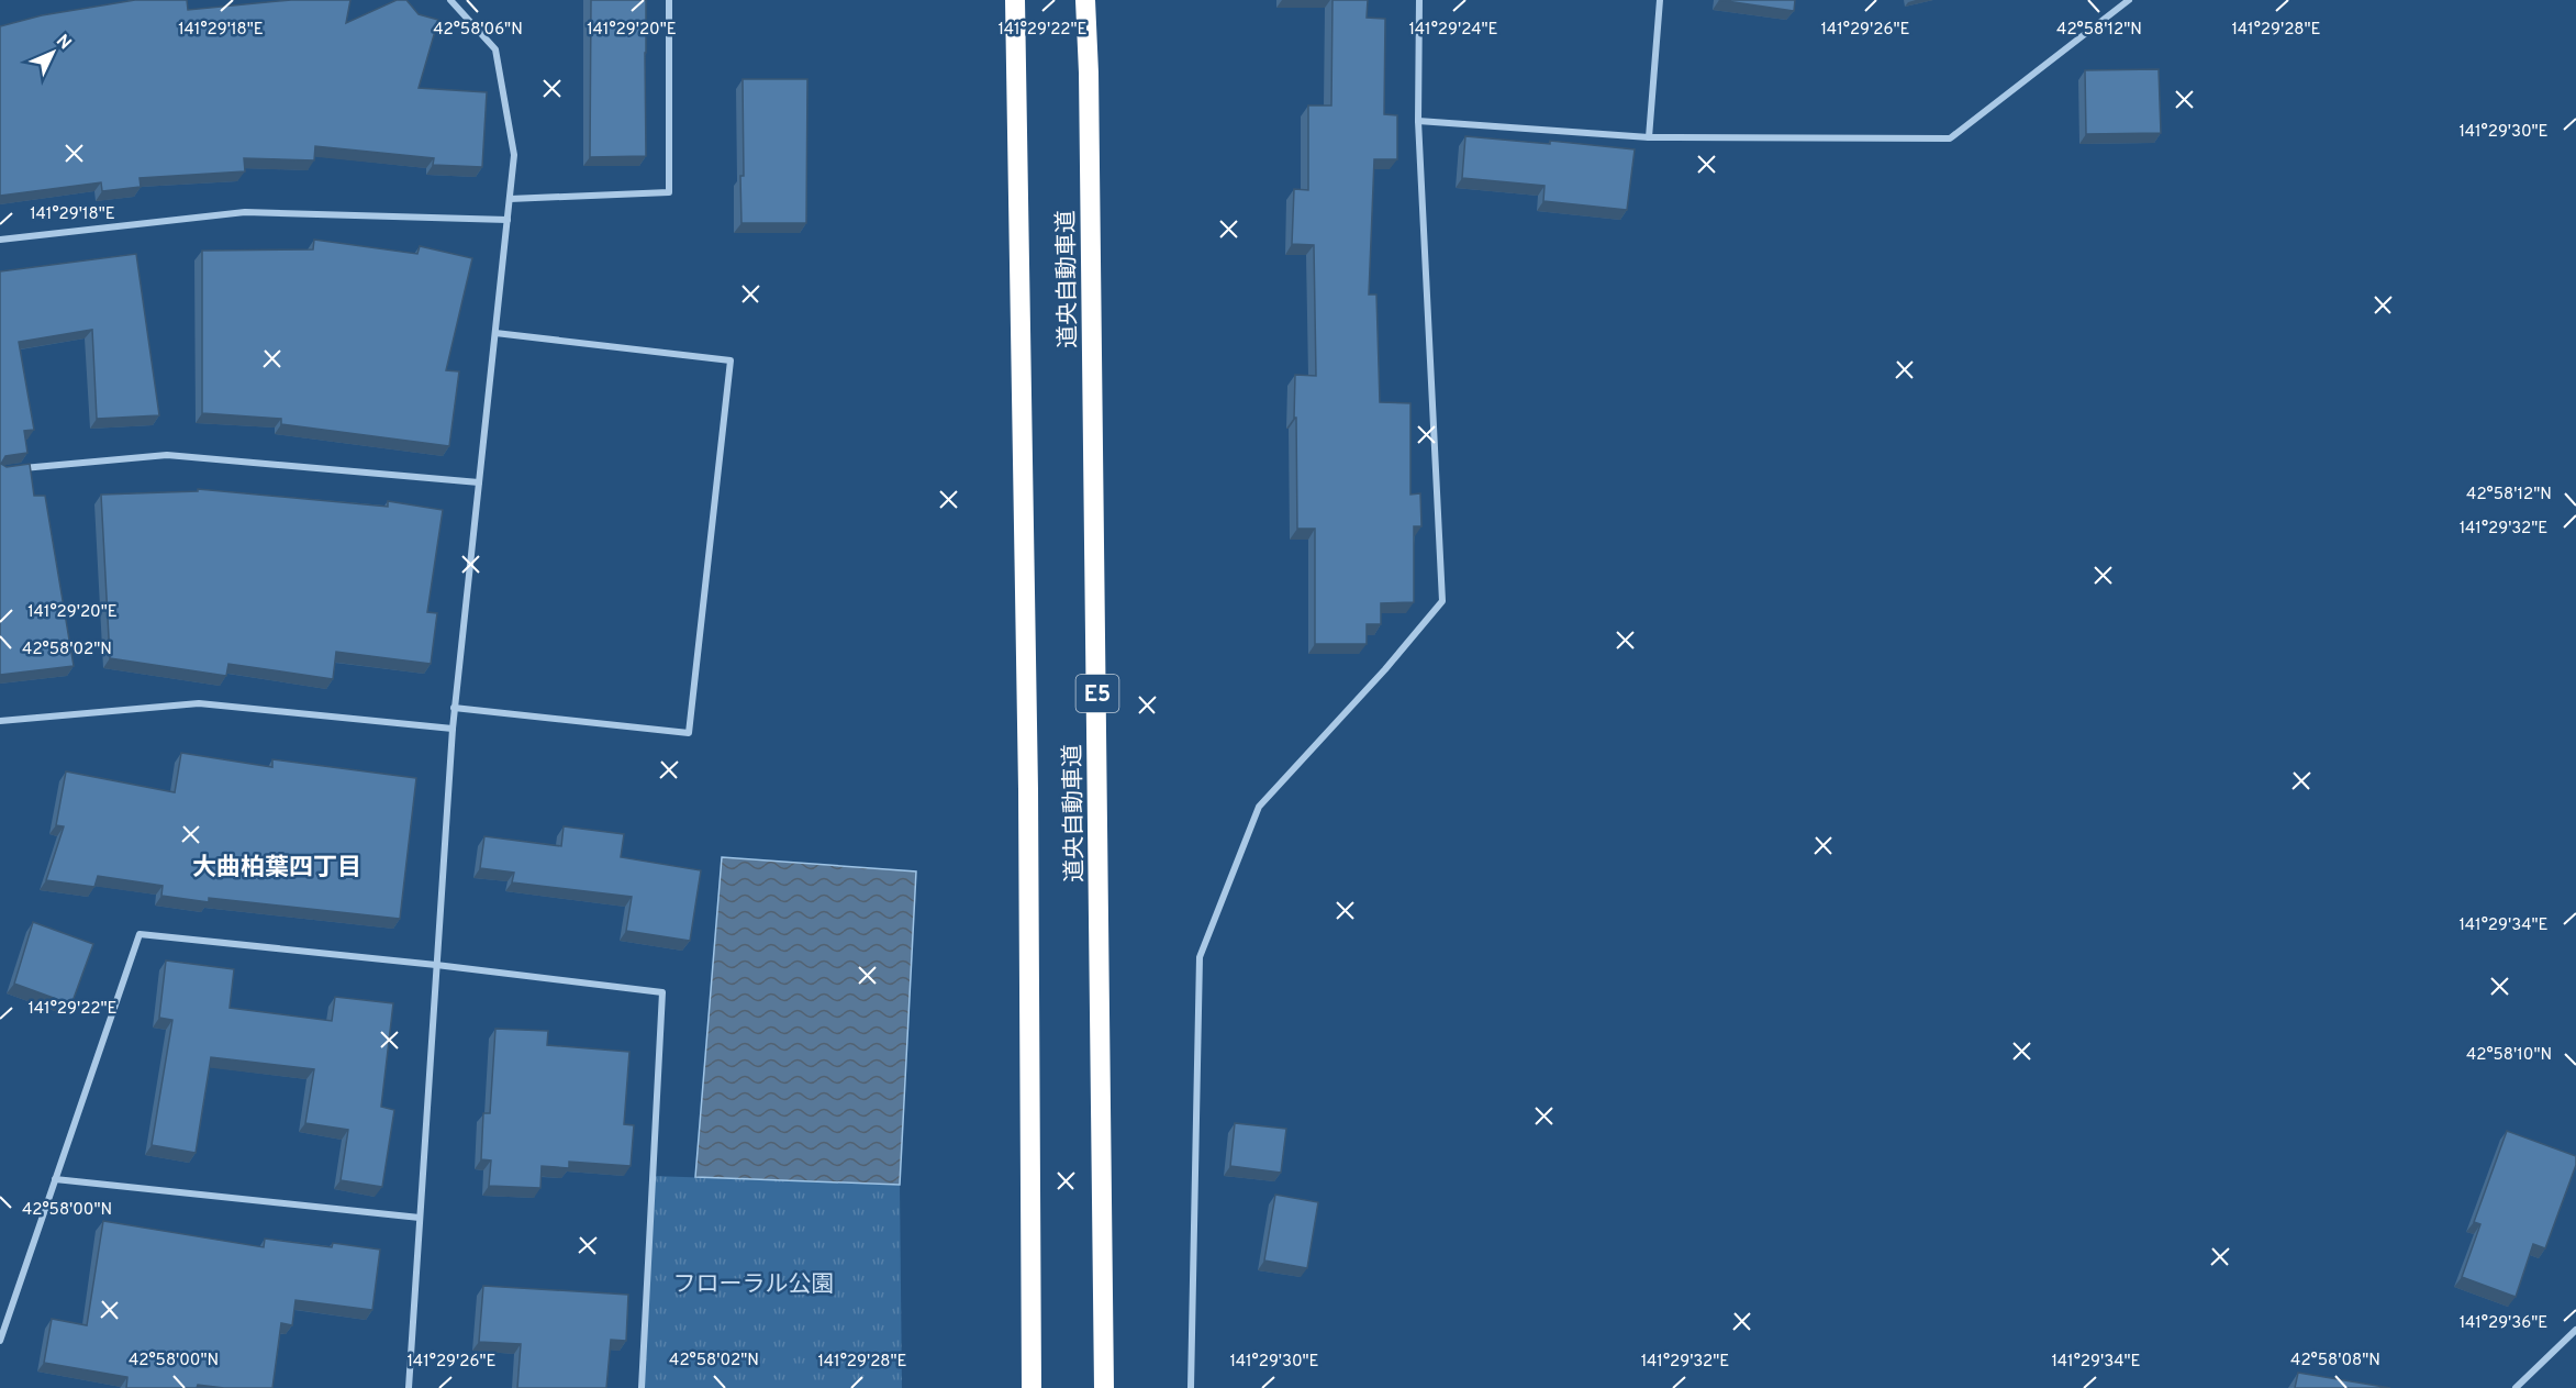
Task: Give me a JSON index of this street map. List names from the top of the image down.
{
  "streets": {
    "highway": ["道央自動車道", "E5"]
  },
  "districts": ["大曲柏葉四丁目"],
  "parks": ["フローラル公園"],
  "north": "top right",
  "coordinates": [
    "141°29'18\"E",
    "141°29'20\"E",
    "141°29'22\"E",
    "141°29'24\"E",
    "141°29'26\"E",
    "141°29'28\"E",
    "42°58'06\"N",
    "42°58'12\"N",
    "141°29'30\"E",
    "141°29'32\"E",
    "42°58'02\"N",
    "141°29'34\"E",
    "42°58'10\"N",
    "42°58'00\"N",
    "141°29'36\"E",
    "42°58'08\"N"
  ]
}
